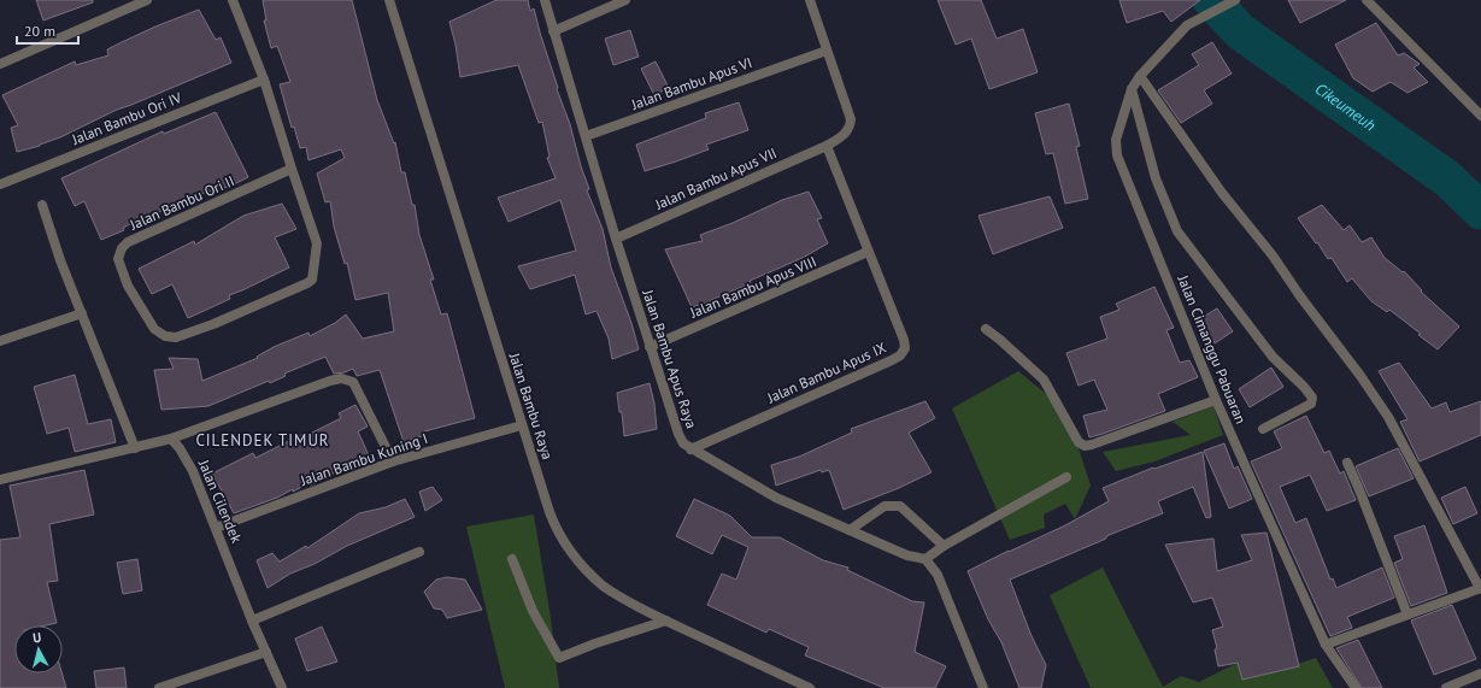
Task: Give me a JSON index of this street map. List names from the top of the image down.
{
  "streets": {
    "street": [
      "Jalan Bambu Apus VI",
      "Jalan Bambu Ori IV",
      "Jalan Bambu Apus VII",
      "Jalan Bambu Ori II",
      "Jalan Bambu Apus VIII",
      "Jalan Cimanggu Pabuaran",
      "Jalan Bambu Apus Raya",
      "Jalan Bambu Apus IX",
      "Jalan Bambu Raya",
      "Jalan Bambu Kuning I",
      "Jalan Cilendek"
    ]
  },
  "crossings": [
    ["Jalan Bambu Apus VI", "Jalan Bambu Apus VII"],
    ["Jalan Bambu Apus VI", "Jalan Bambu Apus Raya"],
    ["Jalan Bambu Apus VII", "Jalan Bambu Apus Raya"],
    ["Jalan Bambu Apus VII", "Jalan Bambu Apus IX"],
    ["Jalan Bambu Apus VIII", "Jalan Bambu Apus Raya"],
    ["Jalan Bambu Apus VIII", "Jalan Bambu Apus IX"],
    ["Jalan Bambu Apus Raya", "Jalan Bambu Apus IX"],
    ["Jalan Bambu Raya", "Jalan Bambu Kuning I"],
    ["Jalan Bambu Kuning I", "Jalan Cilendek"]
  ],
  "districts": ["CILENDEK TIMUR"],
  "water": ["Cikeumeuh"],
  "scale_bar": "20 m",
  "north": "top"
}
